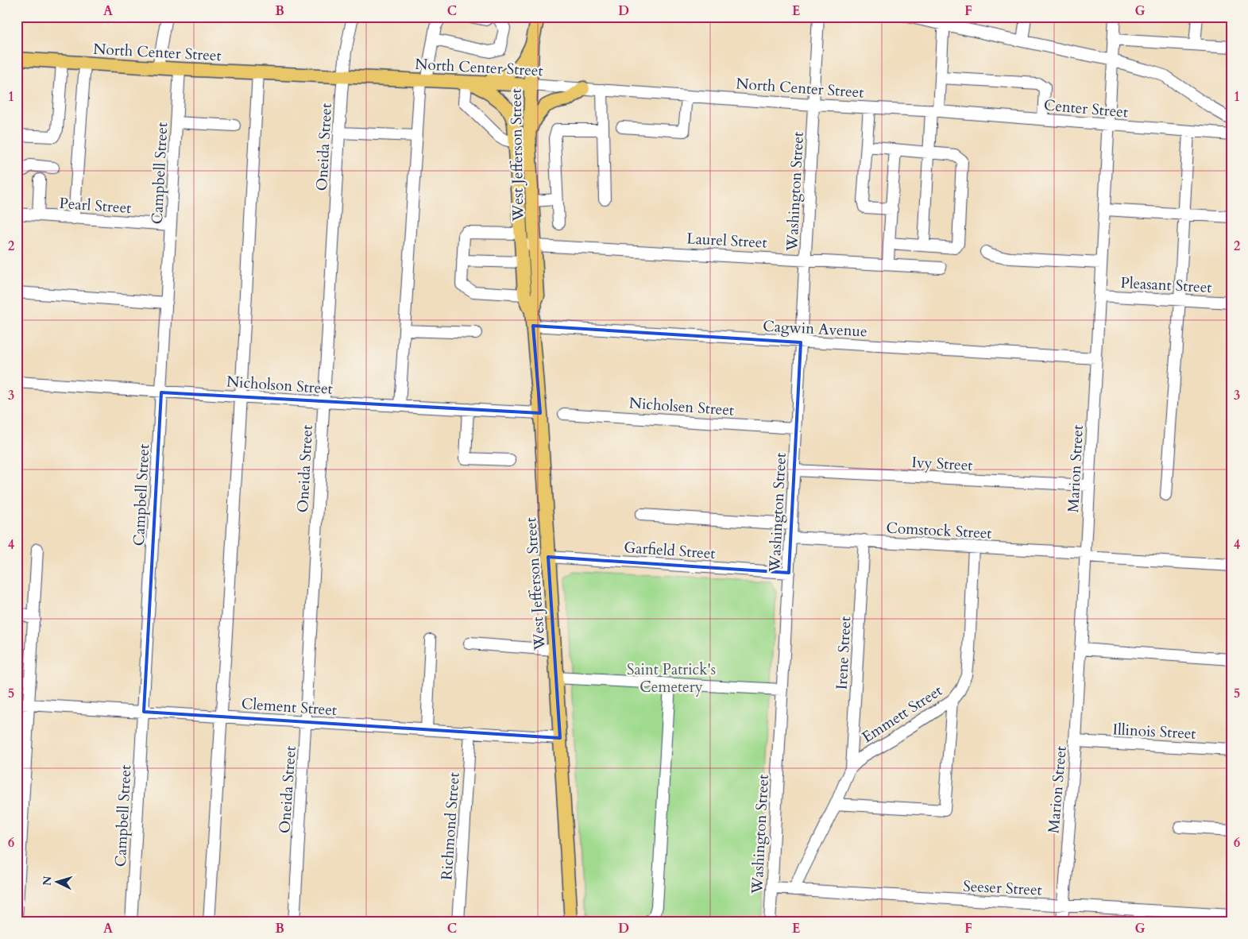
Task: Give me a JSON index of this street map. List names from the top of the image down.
{
  "streets": {
    "main road": ["North Center Street", "West Jefferson Street"],
    "street": [
      "Center Street",
      "Oneida Street",
      "Campbell Street",
      "Washington Street",
      "Pearl Street",
      "Laurel Street",
      "Pleasant Street",
      "Cagwin Avenue",
      "Nicholson Street",
      "Nicholsen Street",
      "Ivy Street",
      "Marion Street",
      "Comstock Street",
      "Garfield Street",
      "Irene Street",
      "Clement Street",
      "Emmett Street",
      "Illinois Street",
      "Richmond Street",
      "Seeser Street"
    ]
  },
  "crossings": [
    ["North Center Street", "Center Street"],
    ["North Center Street", "Oneida Street"],
    ["North Center Street", "West Jefferson Street"],
    ["North Center Street", "Campbell Street"],
    ["North Center Street", "Washington Street"],
    ["Center Street", "Marion Street"],
    ["Oneida Street", "Nicholson Street"],
    ["Oneida Street", "Clement Street"],
    ["West Jefferson Street", "Laurel Street"],
    ["West Jefferson Street", "Cagwin Avenue"],
    ["West Jefferson Street", "Nicholson Street"],
    ["West Jefferson Street", "Garfield Street"],
    ["West Jefferson Street", "Clement Street"],
    ["Campbell Street", "Pearl Street"],
    ["Campbell Street", "Nicholson Street"],
    ["Campbell Street", "Clement Street"],
    ["Washington Street", "Laurel Street"],
    ["Washington Street", "Cagwin Avenue"],
    ["Washington Street", "Nicholsen Street"],
    ["Washington Street", "Ivy Street"],
    ["Washington Street", "Comstock Street"],
    ["Washington Street", "Garfield Street"],
    ["Washington Street", "Seeser Street"],
    ["Pleasant Street", "Marion Street"],
    ["Cagwin Avenue", "Marion Street"],
    ["Ivy Street", "Marion Street"],
    ["Marion Street", "Comstock Street"],
    ["Marion Street", "Illinois Street"],
    ["Marion Street", "Seeser Street"],
    ["Comstock Street", "Irene Street"],
    ["Comstock Street", "Emmett Street"],
    ["Irene Street", "Emmett Street"],
    ["Clement Street", "Richmond Street"],
    ["Emmett Street", "Seeser Street"]
  ],
  "parks": ["Saint Patrick's Cemetery"],
  "north": "left",
  "grid": {
    "columns": [
      "A",
      "B",
      "C",
      "D",
      "E",
      "F",
      "G"
    ],
    "rows": [
      "1",
      "2",
      "3",
      "4",
      "5",
      "6"
    ]
  }
}
